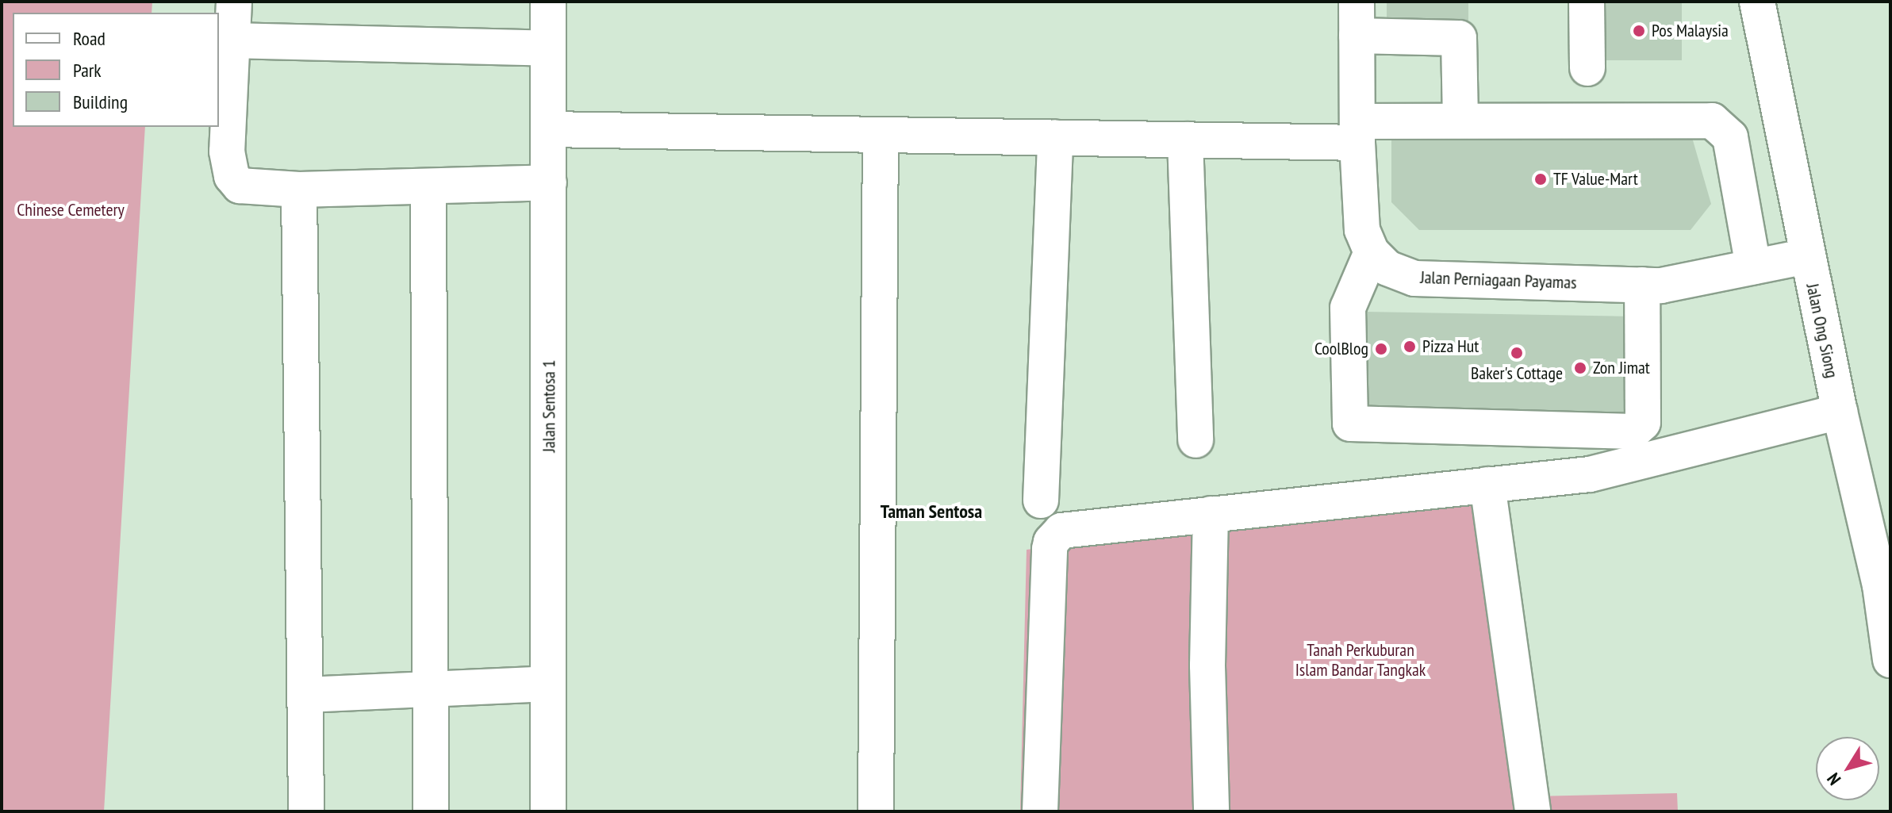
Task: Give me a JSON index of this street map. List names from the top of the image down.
{
  "streets": {
    "street": ["Jalan Perniagaan Payamas", "Jalan Ong Siong", "Jalan Sentosa 1"]
  },
  "crossings": [
    ["Jalan Perniagaan Payamas", "Jalan Ong Siong"]
  ],
  "districts": ["Taman Sentosa"],
  "parks": ["Chinese Cemetery", "Tanah Perkuburan Islam Bandar Tangkak"],
  "places": [
    "Pos Malaysia",
    "TF Value-Mart",
    "Pizza Hut",
    "CoolBlog",
    "Baker's Cottage",
    "Zon Jimat"
  ],
  "legend": ["Road", "Park", "Building"],
  "north": "bottom left"
}
